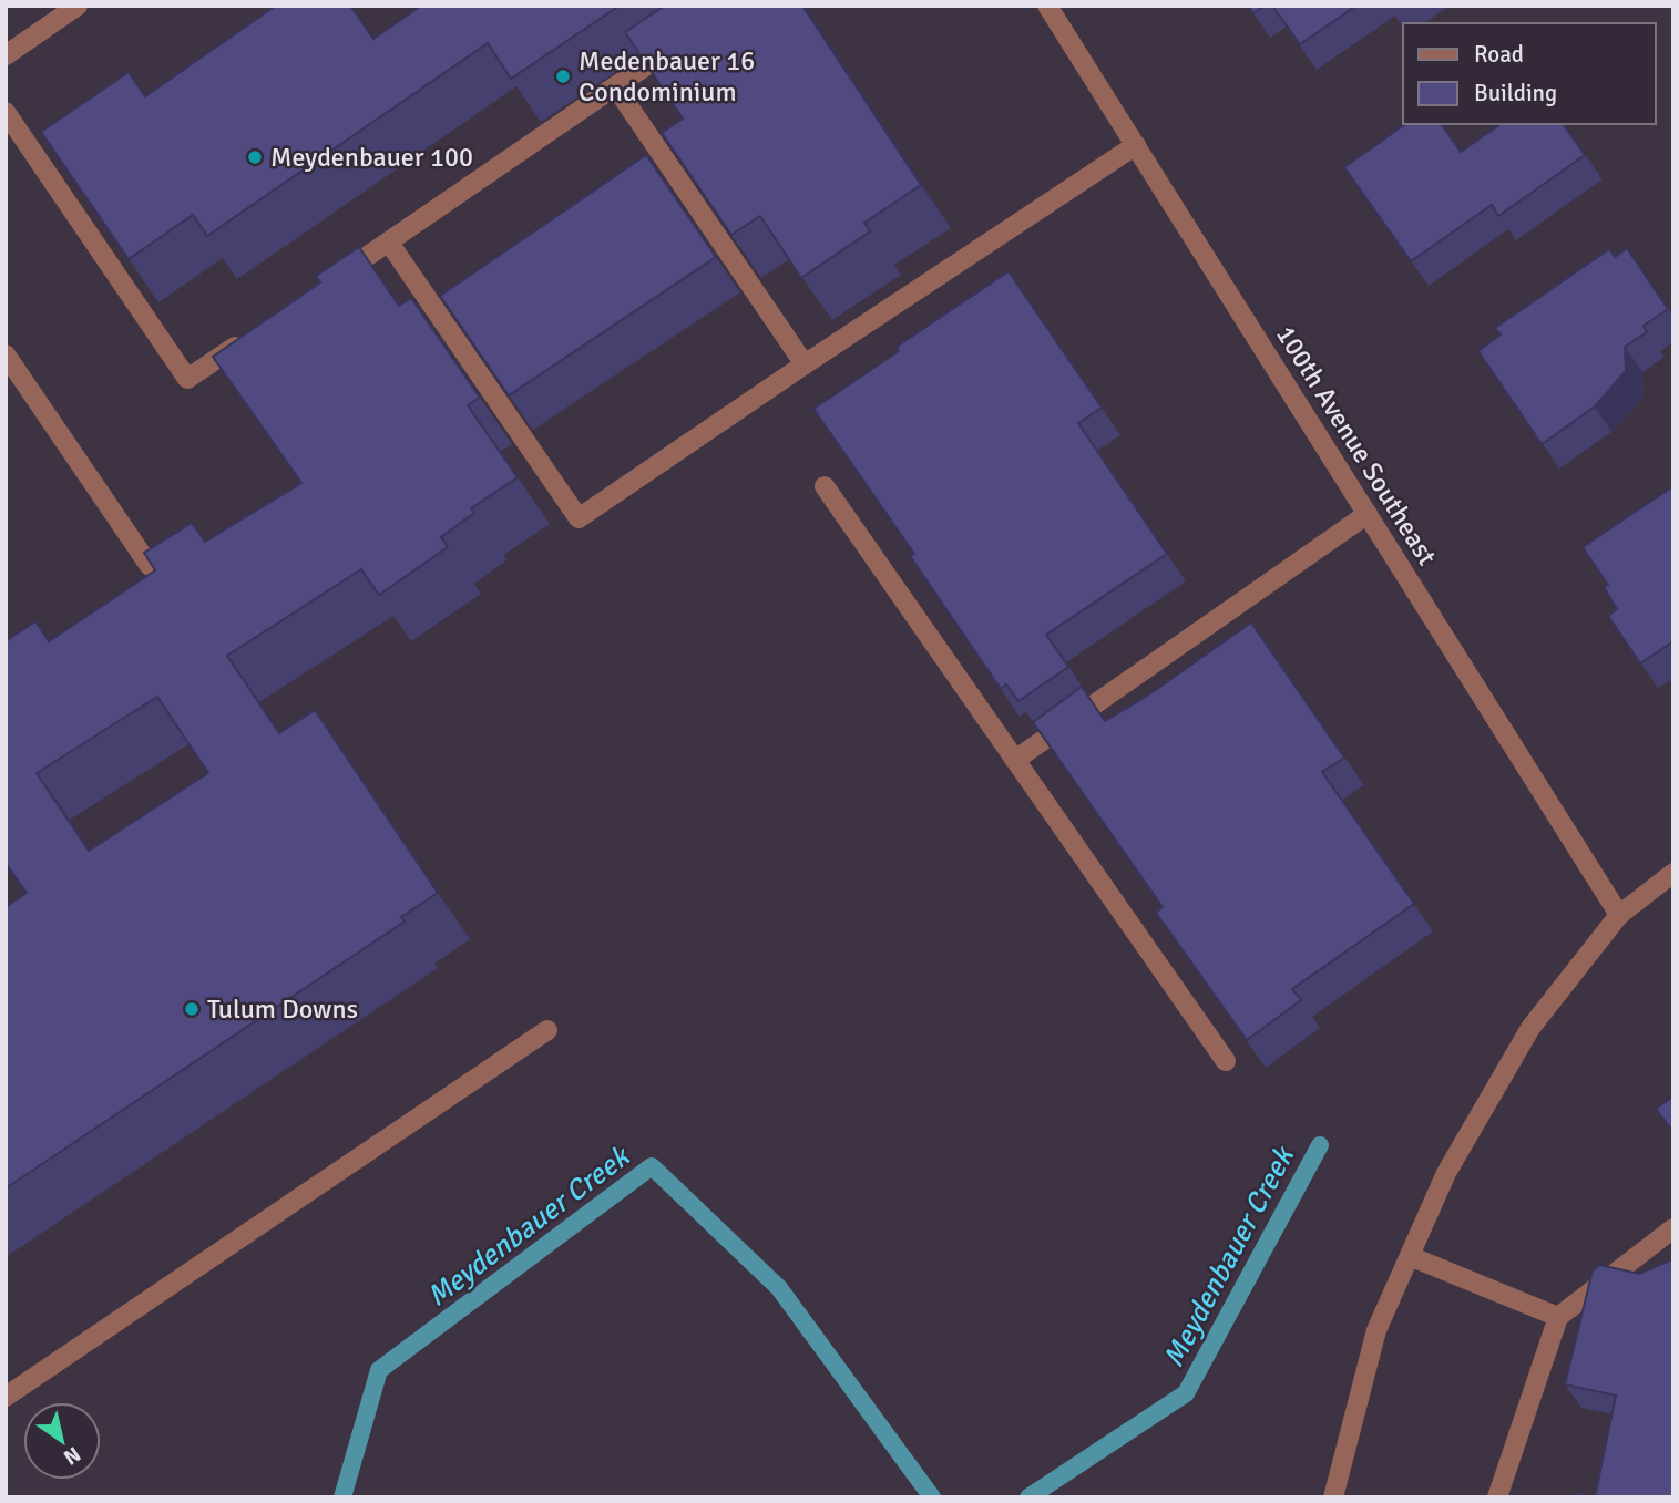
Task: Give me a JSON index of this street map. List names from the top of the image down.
{
  "streets": {
    "street": ["100th Avenue Southeast"]
  },
  "water": ["Meydenbauer Creek"],
  "places": ["Medenbauer 16 Condominium", "Meydenbauer 100", "Tulum Downs"],
  "legend": ["Road", "Building"],
  "north": "bottom right"
}
